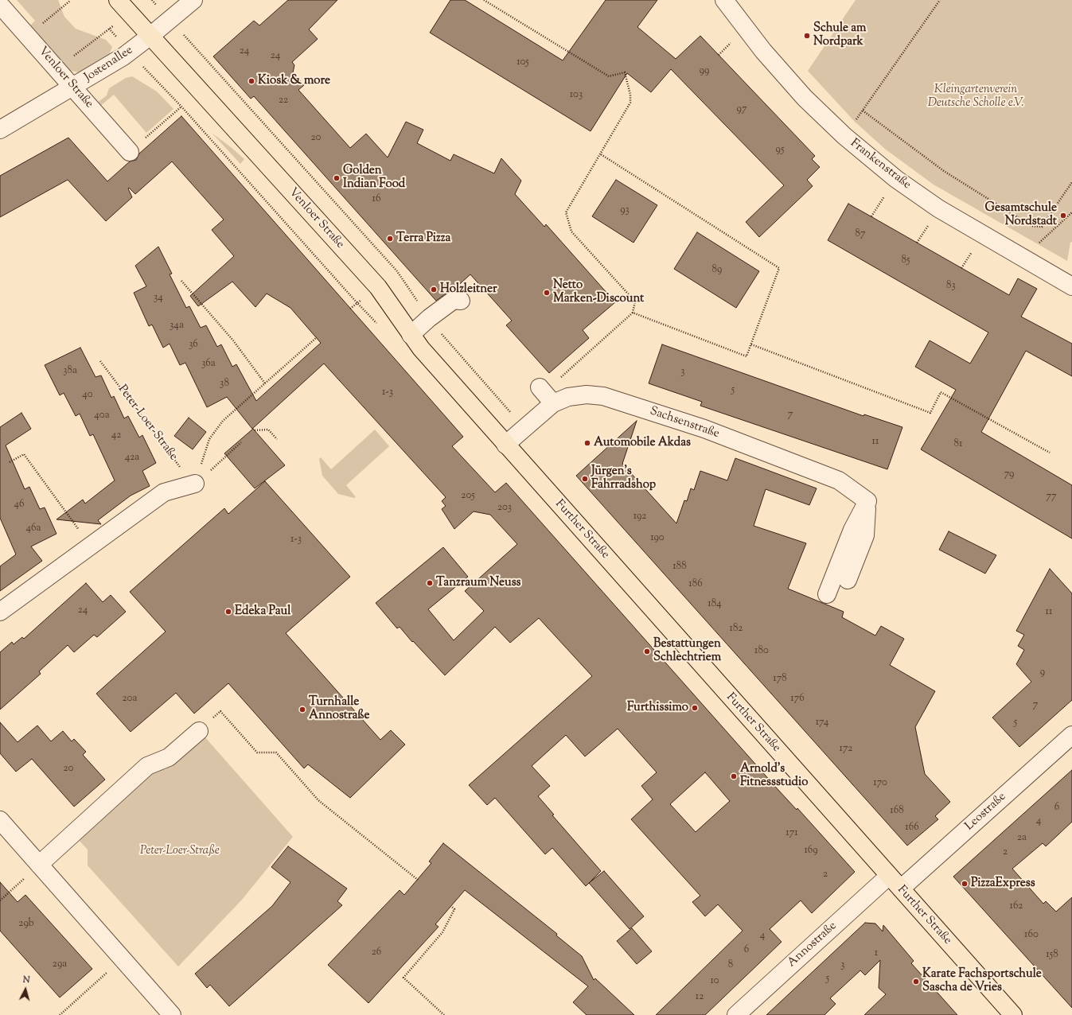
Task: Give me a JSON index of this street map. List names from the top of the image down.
{
  "streets": {
    "main road": ["Venloer Straße", "Further Straße"],
    "street": [
      "Jostenallee",
      "Frankenstraße",
      "Sachsenstraße",
      "Leostraße",
      "Annostraße"
    ],
    "path": ["Peter-Loer-Straße"]
  },
  "crossings": [
    ["Jostenallee", "Venloer Straße"],
    ["Venloer Straße", "Sachsenstraße"],
    ["Venloer Straße", "Further Straße"],
    ["Sachsenstraße", "Further Straße"],
    ["Further Straße", "Leostraße"],
    ["Further Straße", "Annostraße"]
  ],
  "parks": ["Kleingartenverein Deutsche Scholle e.V.", "Peter-Loer-Straße"],
  "places": [
    "Schule am Nordpark",
    "Kiosk & more",
    "Golden Indian Food",
    "Gesamtschule Nordstadt",
    "Terra Pizza",
    "Holzleitner",
    "Netto Marken-Discount",
    "Automobile Akdas",
    "Jürgen's Fahrradshop",
    "Tanzraum Neuss",
    "Edeka Paul",
    "Bestattungen Schlechtriem",
    "Furthissimo",
    "Turnhalle Annostraße",
    "Arnold's Fitnessstudio",
    "PizzaExpress",
    "Karate Fachsportschule Sascha de Vries"
  ],
  "house_numbers": [
    "24",
    "24",
    "105",
    "99",
    "103",
    "22",
    "97",
    "20",
    "95",
    "16",
    "93",
    "87",
    "85",
    "89",
    "83",
    "34",
    "34a",
    "36",
    "36a",
    "38a",
    "3",
    "38",
    "5",
    "1-3",
    "40",
    "7",
    "40a",
    "42",
    "11",
    "81",
    "42a",
    "79",
    "205",
    "77",
    "46",
    "203",
    "192",
    "46a",
    "190",
    "1-3",
    "188",
    "186",
    "184",
    "24",
    "11",
    "182",
    "180",
    "9",
    "178",
    "20a",
    "176",
    "7",
    "174",
    "5",
    "172",
    "20",
    "170",
    "6",
    "168",
    "4",
    "166",
    "171",
    "2a",
    "169",
    "2",
    "2",
    "162",
    "29b",
    "160",
    "4",
    "6",
    "26",
    "1",
    "158",
    "29a",
    "8",
    "3",
    "5",
    "10",
    "12"
  ],
  "north": "top"
}
